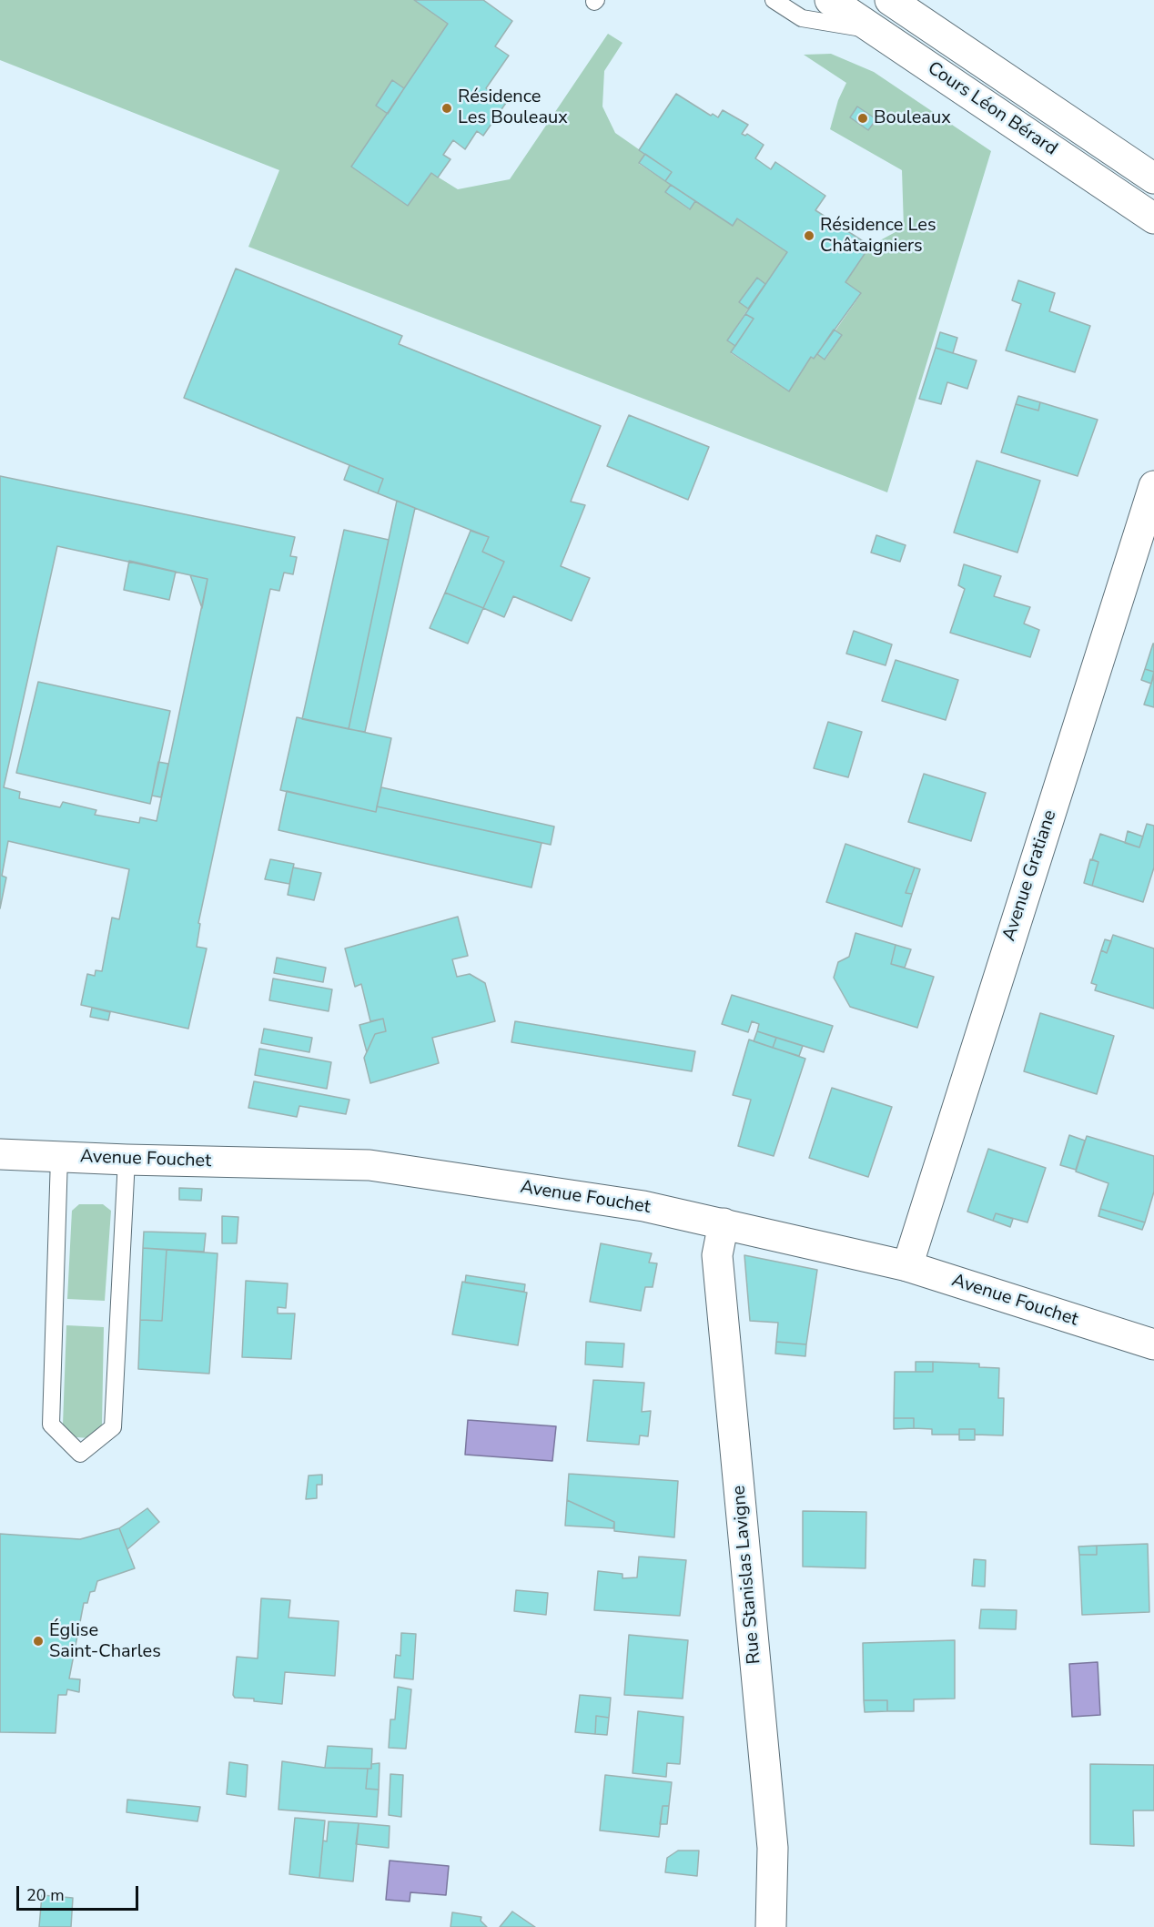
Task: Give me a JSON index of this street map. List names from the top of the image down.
{
  "streets": {
    "street": [
      "Cours Léon Bérard",
      "Avenue Gratiane",
      "Avenue Fouchet",
      "Rue Stanislas Lavigne"
    ]
  },
  "crossings": [
    ["Avenue Gratiane", "Avenue Fouchet"],
    ["Avenue Fouchet", "Rue Stanislas Lavigne"]
  ],
  "places": [
    "Résidence Les Bouleaux",
    "Bouleaux",
    "Résidence Les Châtaigniers",
    "Église Saint-Charles"
  ],
  "scale_bar": "20 m"
}
